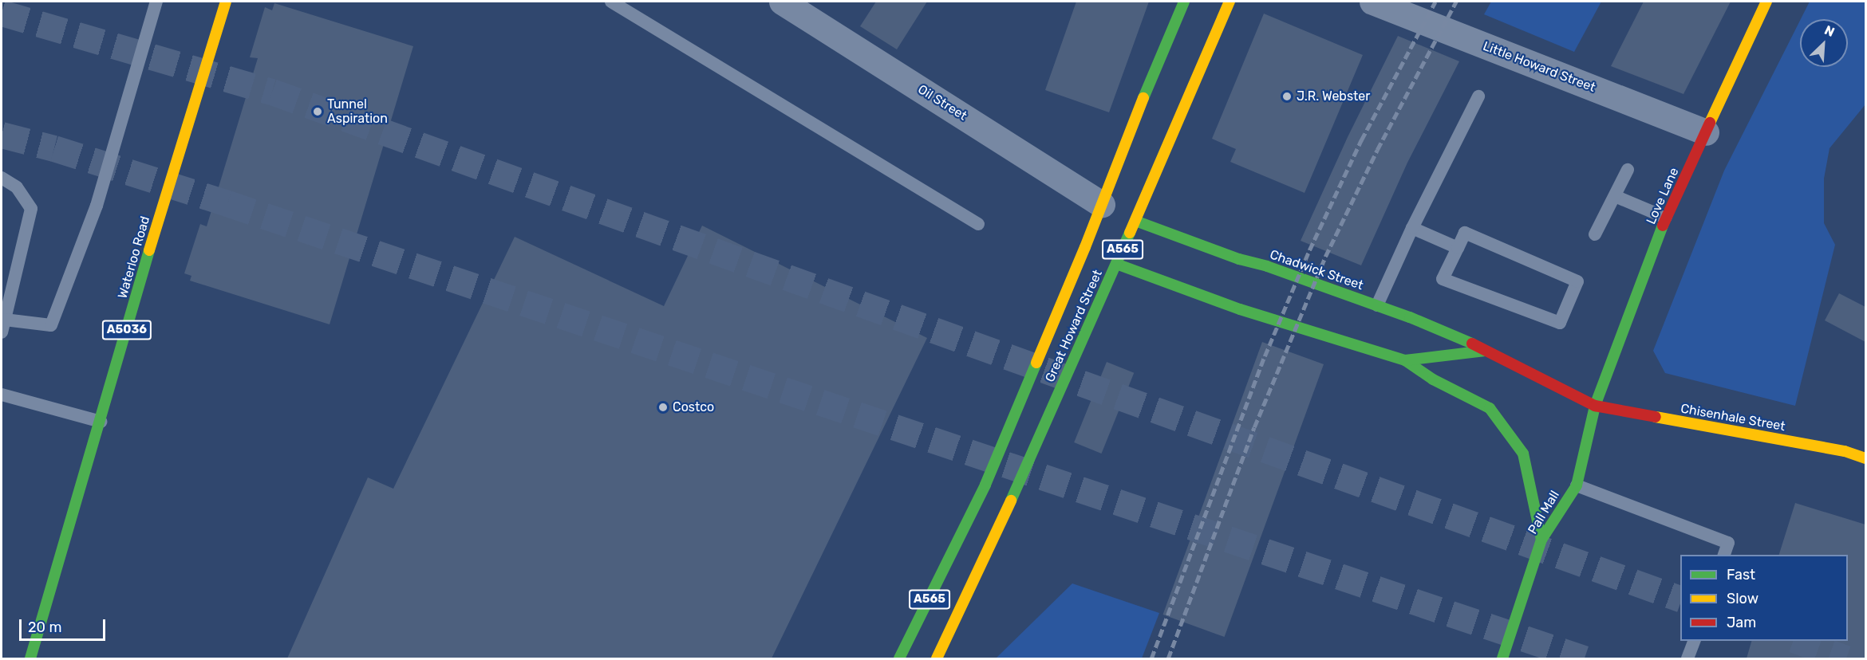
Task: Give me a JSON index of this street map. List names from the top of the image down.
{
  "streets": {
    "main road": [
      "Love Lane",
      "A565",
      "Waterloo Road",
      "Chadwick Street",
      "Great Howard Street",
      "A5036",
      "Chisenhale Street",
      "Pall Mall"
    ],
    "street": ["Little Howard Street", "Oil Street"]
  },
  "crossings": [
    ["Little Howard Street", "Love Lane"],
    ["Oil Street", "Great Howard Street"],
    ["Love Lane", "Chadwick Street"],
    ["Love Lane", "Chisenhale Street"],
    ["Love Lane", "Pall Mall"],
    ["Chadwick Street", "Great Howard Street"],
    ["Chadwick Street", "Chisenhale Street"],
    ["Chadwick Street", "Pall Mall"],
    ["Chisenhale Street", "Pall Mall"]
  ],
  "places": ["J.R. Webster", "Tunnel Aspiration", "Costco"],
  "legend": ["Fast", "Slow", "Jam"],
  "scale_bar": "20 m",
  "north": "top right"
}
